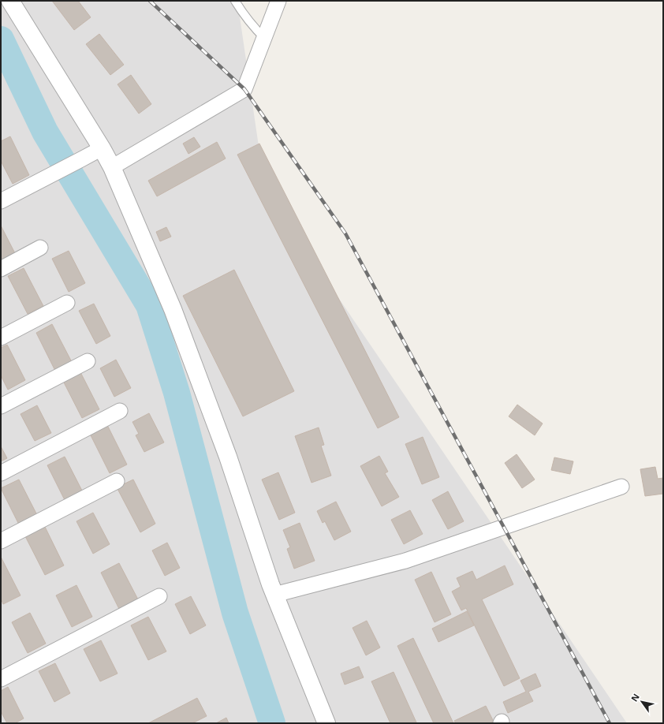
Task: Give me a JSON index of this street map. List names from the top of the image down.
{
  "north": "top left"
}
